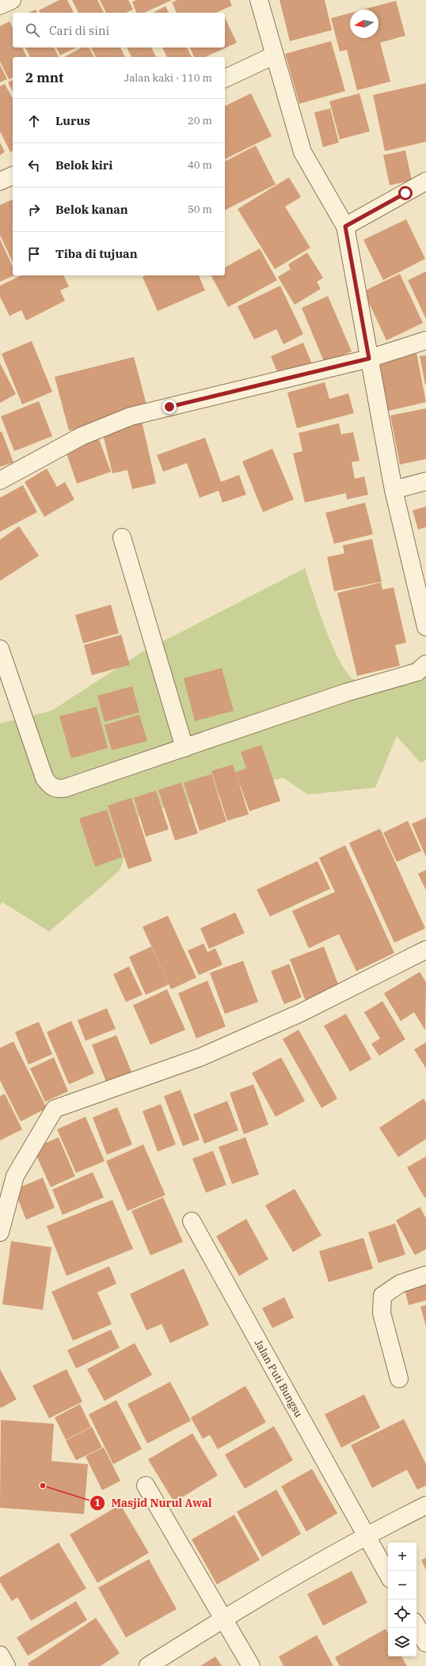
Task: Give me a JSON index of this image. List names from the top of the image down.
{
  "streets": {
    "street": ["Jalan Puti Bungsu"]
  },
  "places": ["Masjid Nurul Awal"],
  "north": "left",
  "page": {
    "search": "Cari di sini",
    "heading": ["2 mnt", "Jalan kaki · 110 m"],
    "list": [
      ["Lurus", "20 m"],
      ["Belok kiri", "40 m"],
      ["Belok kanan", "50 m"],
      "Tiba di tujuan"
    ],
    "map_buttons": ["+", "−"]
  }
}
